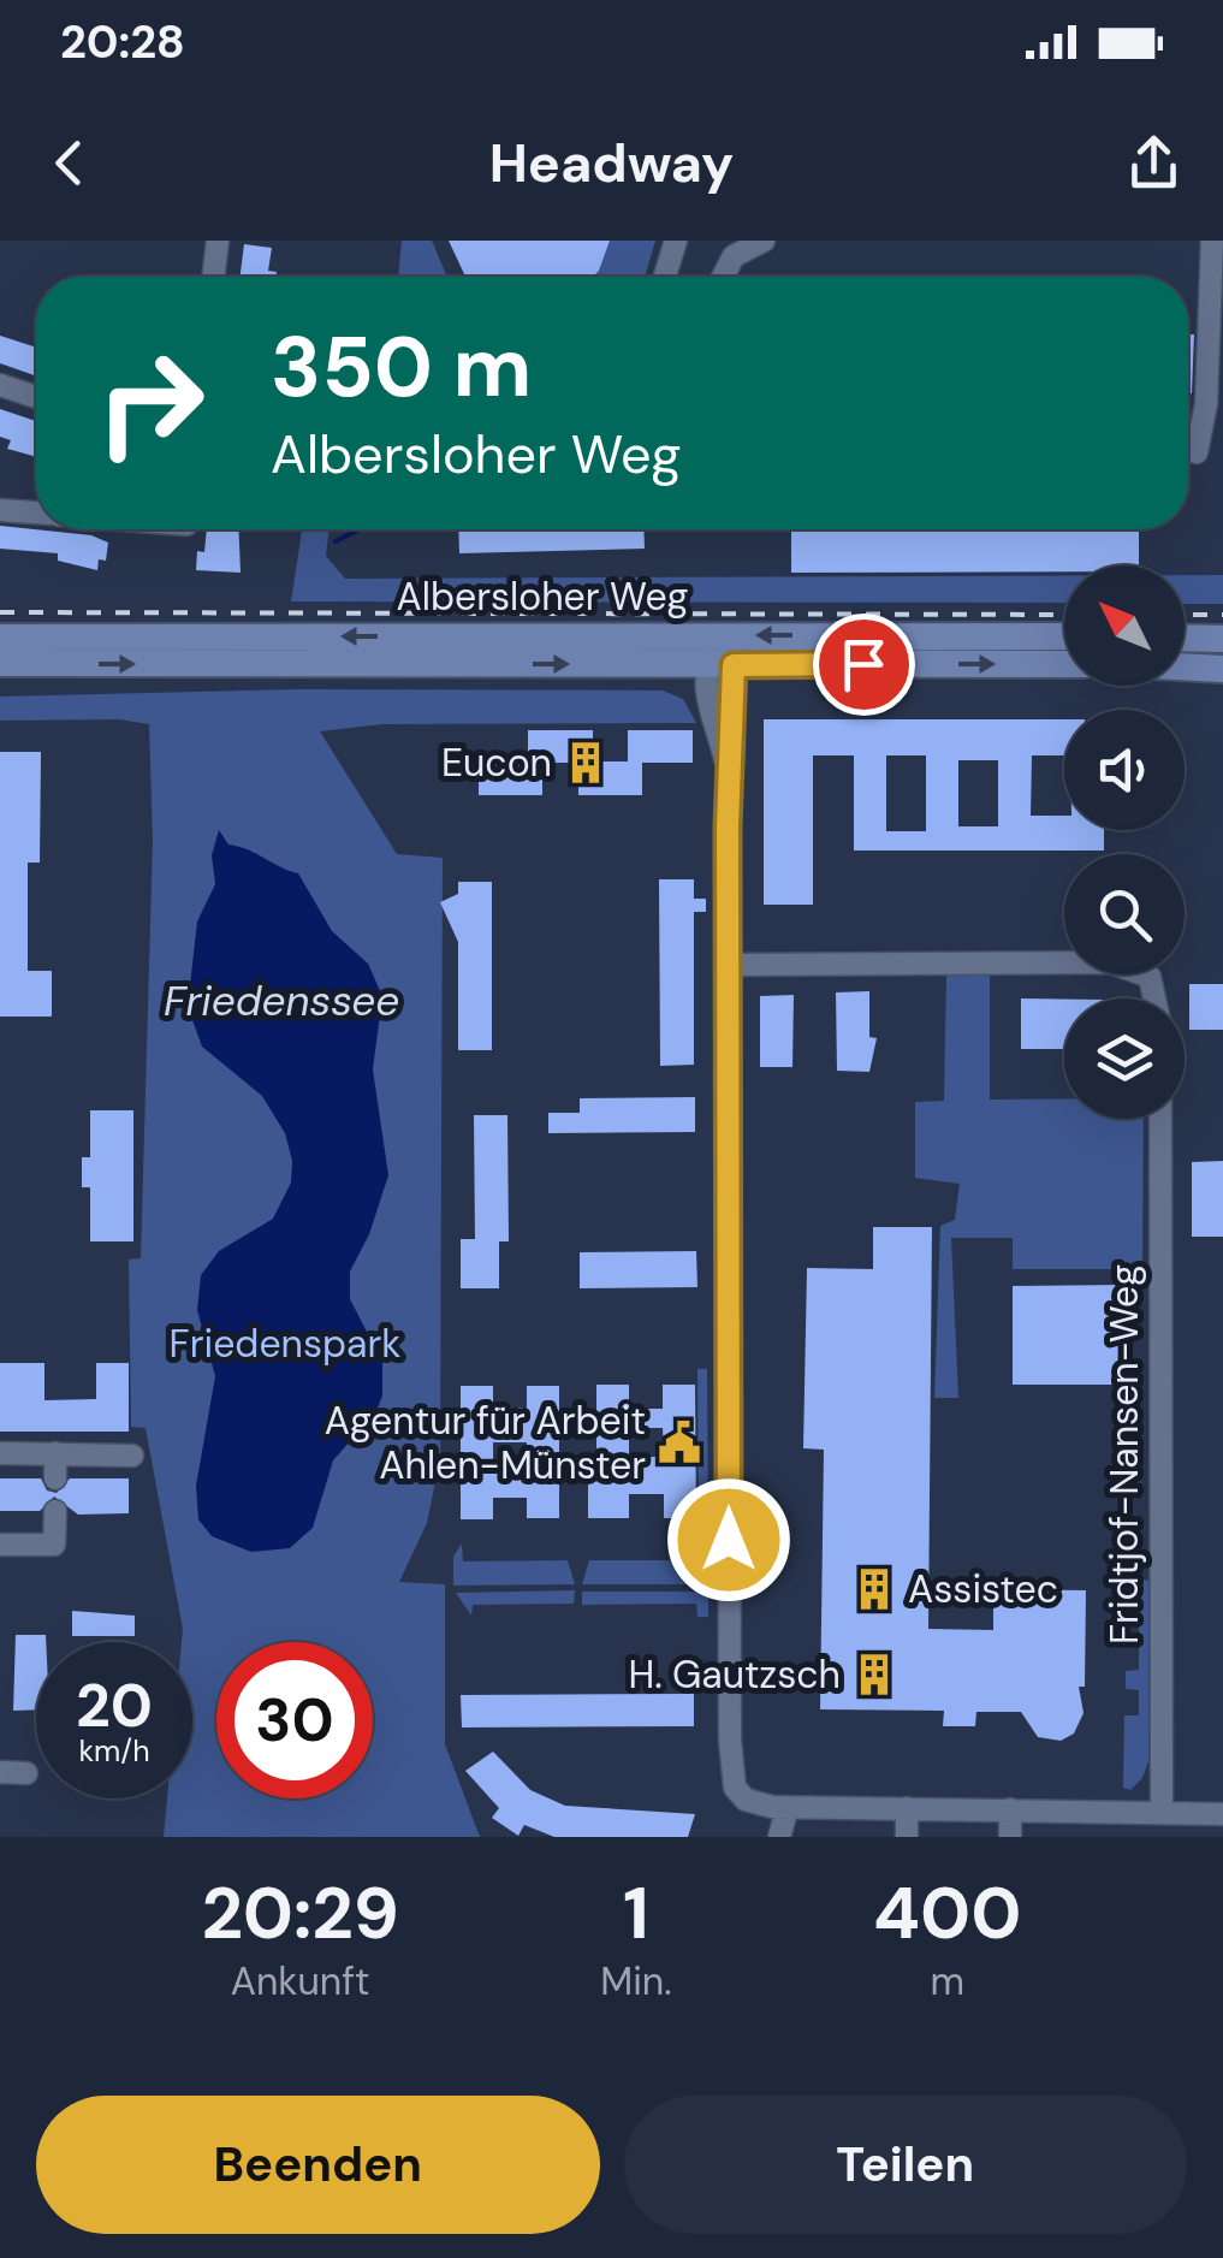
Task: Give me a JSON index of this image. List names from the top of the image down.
{
  "streets": {
    "main road": ["Albersloher Weg"],
    "street": ["Fridtjof-Nansen-Weg"]
  },
  "water": ["Friedenssee"],
  "parks": ["Friedenspark"],
  "places": {
    "building": ["Eucon", "Assistec", "H. Gautzsch"],
    "public building": ["Agentur für Arbeit Ahlen-Münster"]
  },
  "north": "top left",
  "page": {
    "status": "20:28",
    "header": "Headway",
    "turn": ["350 m", "Albersloher Weg"],
    "speed": "20 km/h",
    "limit": "30",
    "eta": [
      "20:29",
      "Ankunft",
      "1",
      "Min.",
      "400",
      "m"
    ],
    "buttons": ["Beenden", "Teilen"]
  }
}
